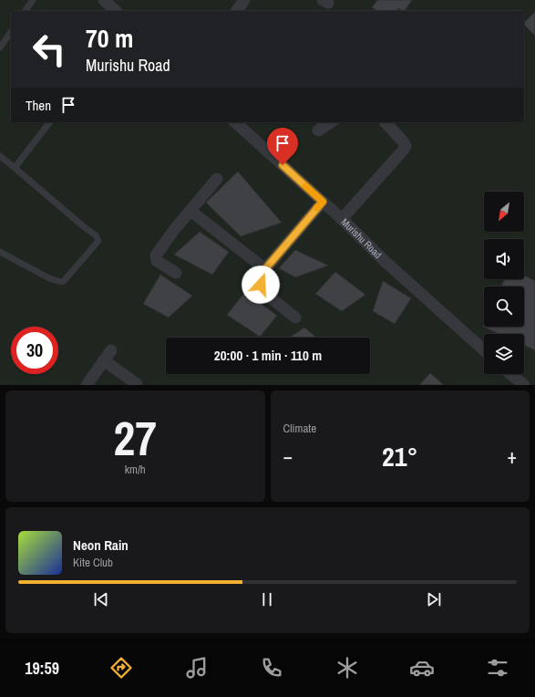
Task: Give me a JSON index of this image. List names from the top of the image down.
{
  "streets": {
    "street": ["Murishu Road"]
  },
  "north": "bottom left",
  "page": {
    "turn": ["70 m", "Murishu Road"],
    "then": "Then",
    "limit": "30",
    "trip": "20:00 · 1 min · 110 m",
    "tile": [
      ["27", "km/h"],
      "Climate"
    ],
    "heat": ["−", "21°", "+"],
    "song": ["Neon Rain", "Kite Club"],
    "tabs": "19:59"
  }
}
